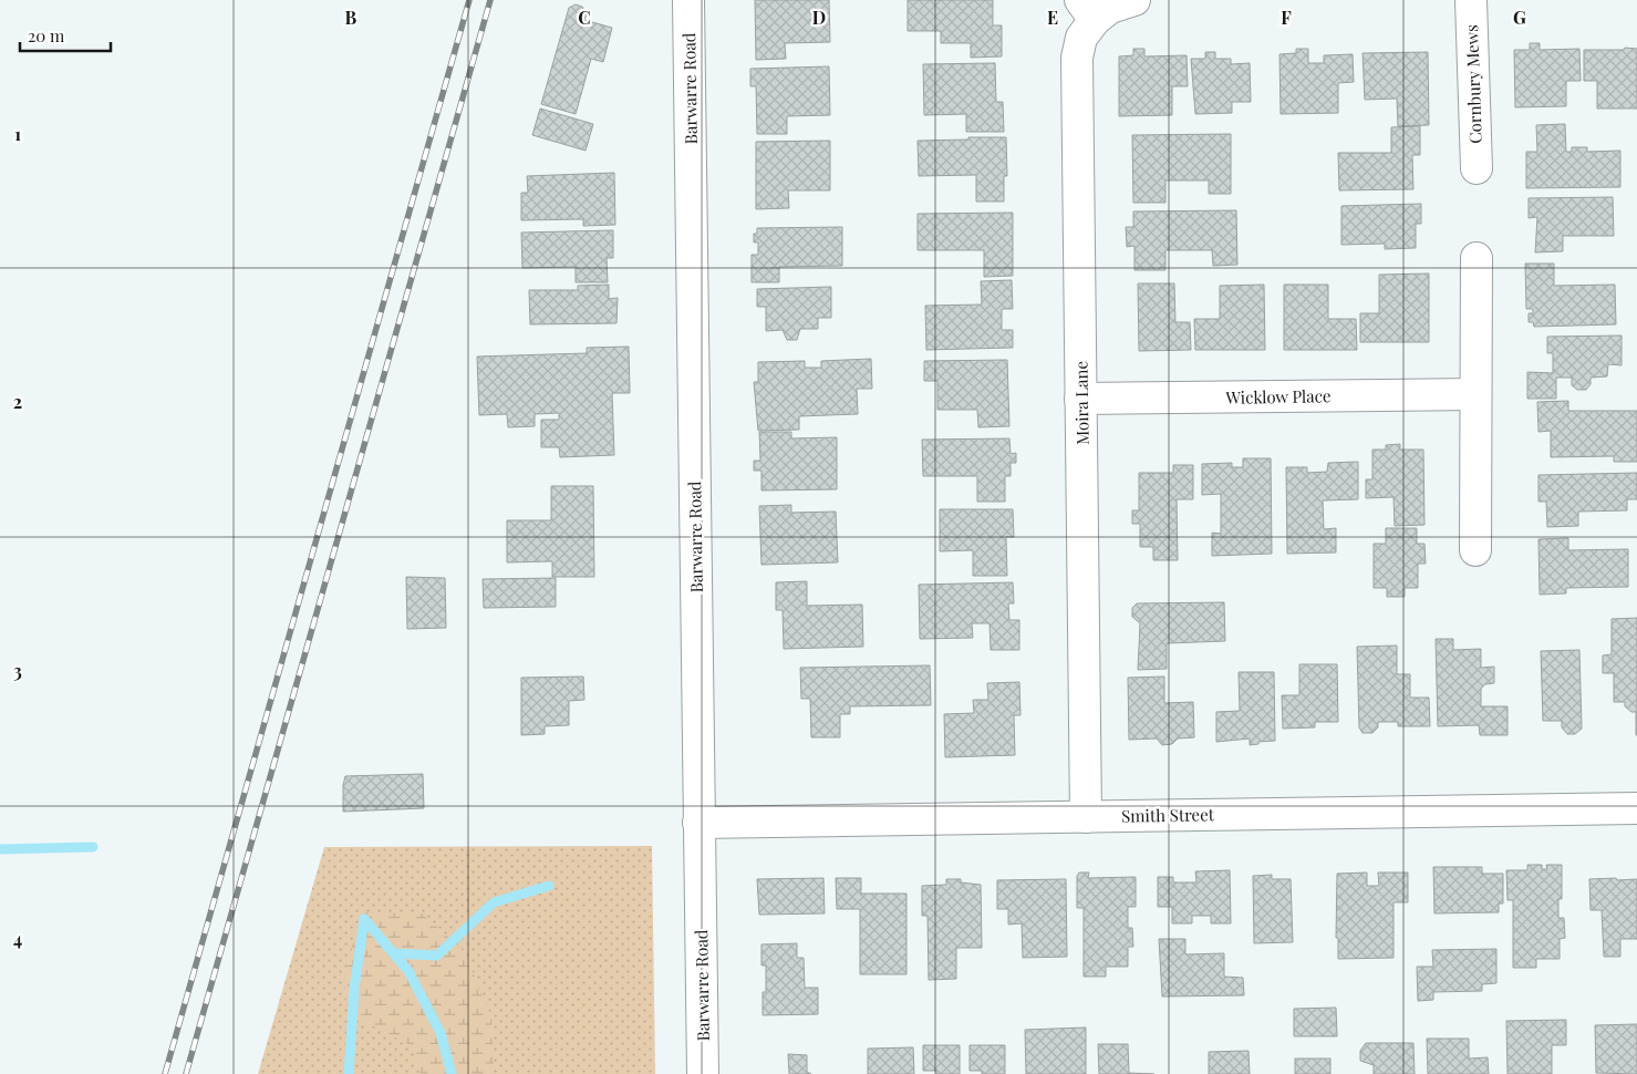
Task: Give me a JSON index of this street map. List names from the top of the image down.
{
  "streets": {
    "street": [
      "Cornbury Mews",
      "Barwarre Road",
      "Wicklow Place",
      "Moira Lane",
      "Smith Street"
    ]
  },
  "crossings": [
    ["Barwarre Road", "Smith Street"],
    ["Wicklow Place", "Moira Lane"],
    ["Moira Lane", "Smith Street"]
  ],
  "scale_bar": "20 m",
  "grid": {
    "columns": [
      "B",
      "C",
      "D",
      "E",
      "F",
      "G"
    ],
    "rows": [
      "1",
      "2",
      "3",
      "4"
    ]
  }
}
